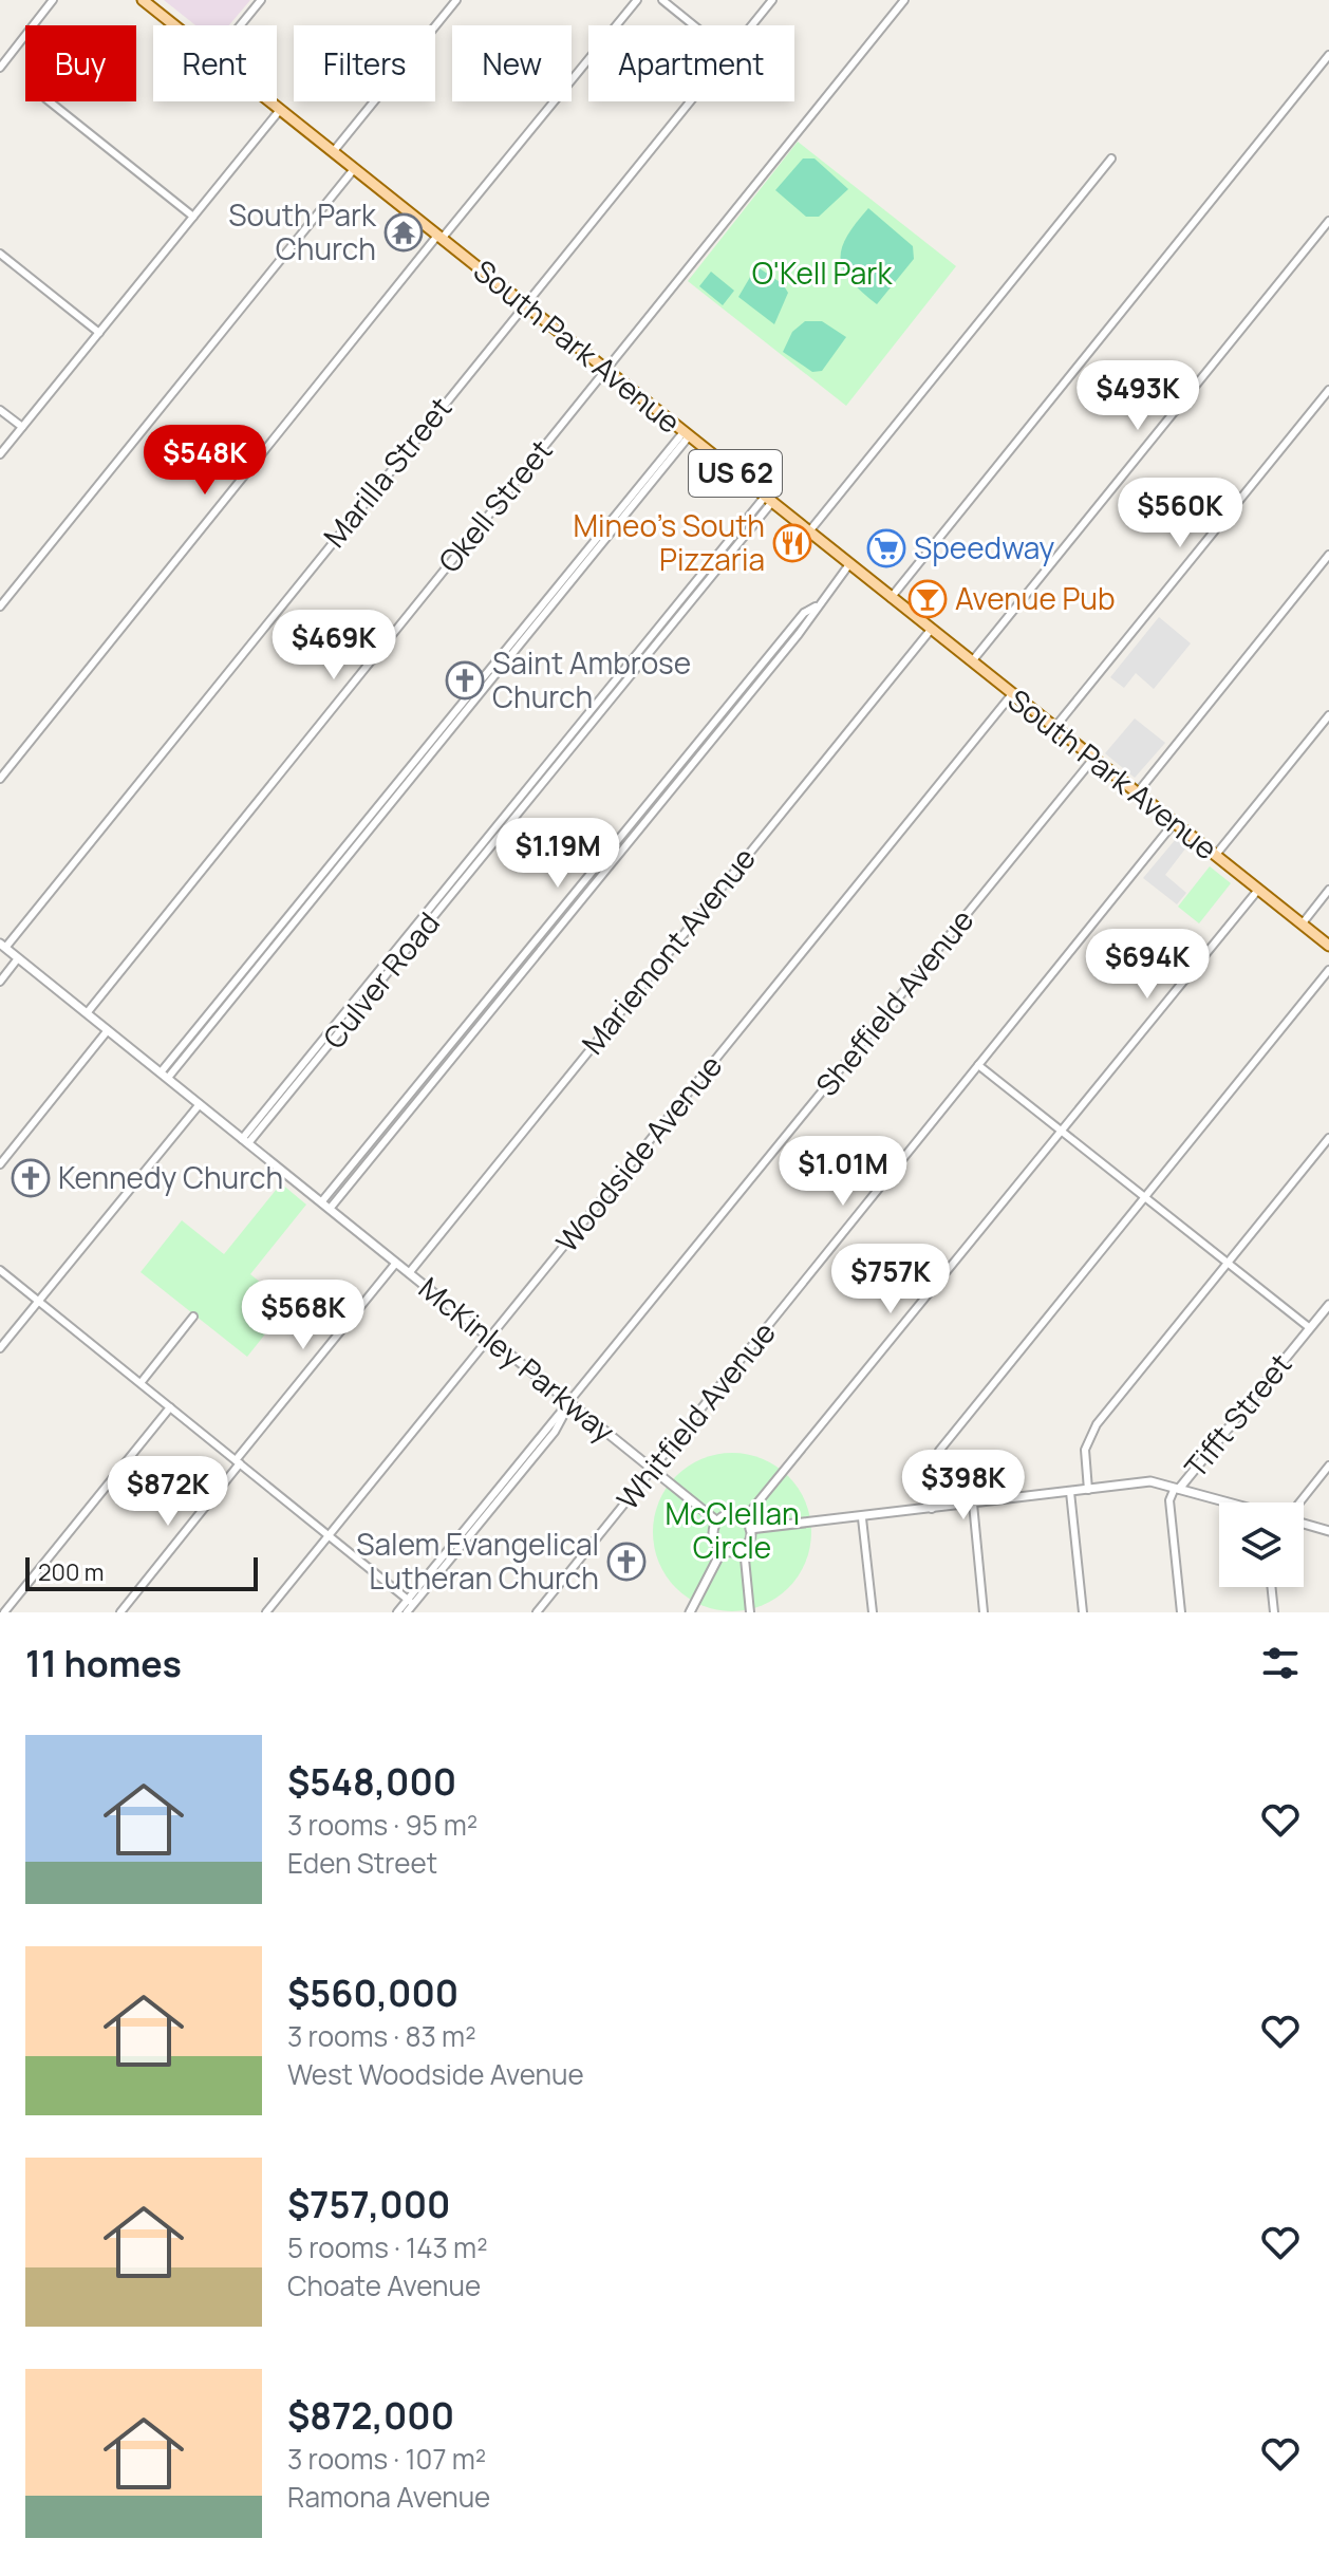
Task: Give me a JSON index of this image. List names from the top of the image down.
{
  "streets": {
    "main road": ["South Park Avenue", "US 62"],
    "street": [
      "Marilla Street",
      "Okell Street",
      "Mariemont Avenue",
      "Culver Road",
      "Sheffield Avenue",
      "Woodside Avenue",
      "McKinley Parkway",
      "Whitfield Avenue",
      "Tifft Street"
    ]
  },
  "crossings": [
    ["South Park Avenue", "Marilla Street"],
    ["South Park Avenue", "Okell Street"],
    ["South Park Avenue", "Mariemont Avenue"],
    ["South Park Avenue", "Culver Road"],
    ["South Park Avenue", "Sheffield Avenue"],
    ["South Park Avenue", "Woodside Avenue"],
    ["South Park Avenue", "Whitfield Avenue"],
    ["Marilla Street", "McKinley Parkway"],
    ["Okell Street", "McKinley Parkway"],
    ["Mariemont Avenue", "McKinley Parkway"],
    ["Culver Road", "McKinley Parkway"],
    ["Sheffield Avenue", "McKinley Parkway"],
    ["Woodside Avenue", "McKinley Parkway"],
    ["McKinley Parkway", "Whitfield Avenue"]
  ],
  "parks": ["O'Kell Park", "McClellan Circle"],
  "places": {
    "temple": ["South Park Church"],
    "restaurant": ["Mineo's South Pizzaria"],
    "supermarket": ["Speedway"],
    "bar": ["Avenue Pub"],
    "church": ["Saint Ambrose Church", "Kennedy Church", "Salem Evangelical Lutheran Church"]
  },
  "scale_bar": "200 m",
  "page": {
    "chip": [
      "Buy",
      "Rent",
      "Filters",
      "New",
      "Apartment"
    ],
    "price": [
      "$493K",
      "$548K",
      "$560K",
      "$469K",
      "$1.19M",
      "$694K",
      "$1.01M",
      "$757K",
      "$568K",
      "$398K",
      "$872K"
    ],
    "scale": "200 m",
    "heading": "11 homes",
    "list": [
      {
        "name": "$548,000",
        "note": "3 rooms · 95 m² · Eden Street"
      },
      {
        "name": "$560,000",
        "note": "3 rooms · 83 m² · West Woodside Avenue"
      },
      {
        "name": "$757,000",
        "note": "5 rooms · 143 m² · Choate Avenue"
      },
      {
        "name": "$872,000",
        "note": "3 rooms · 107 m² · Ramona Avenue"
      }
    ]
  }
}
